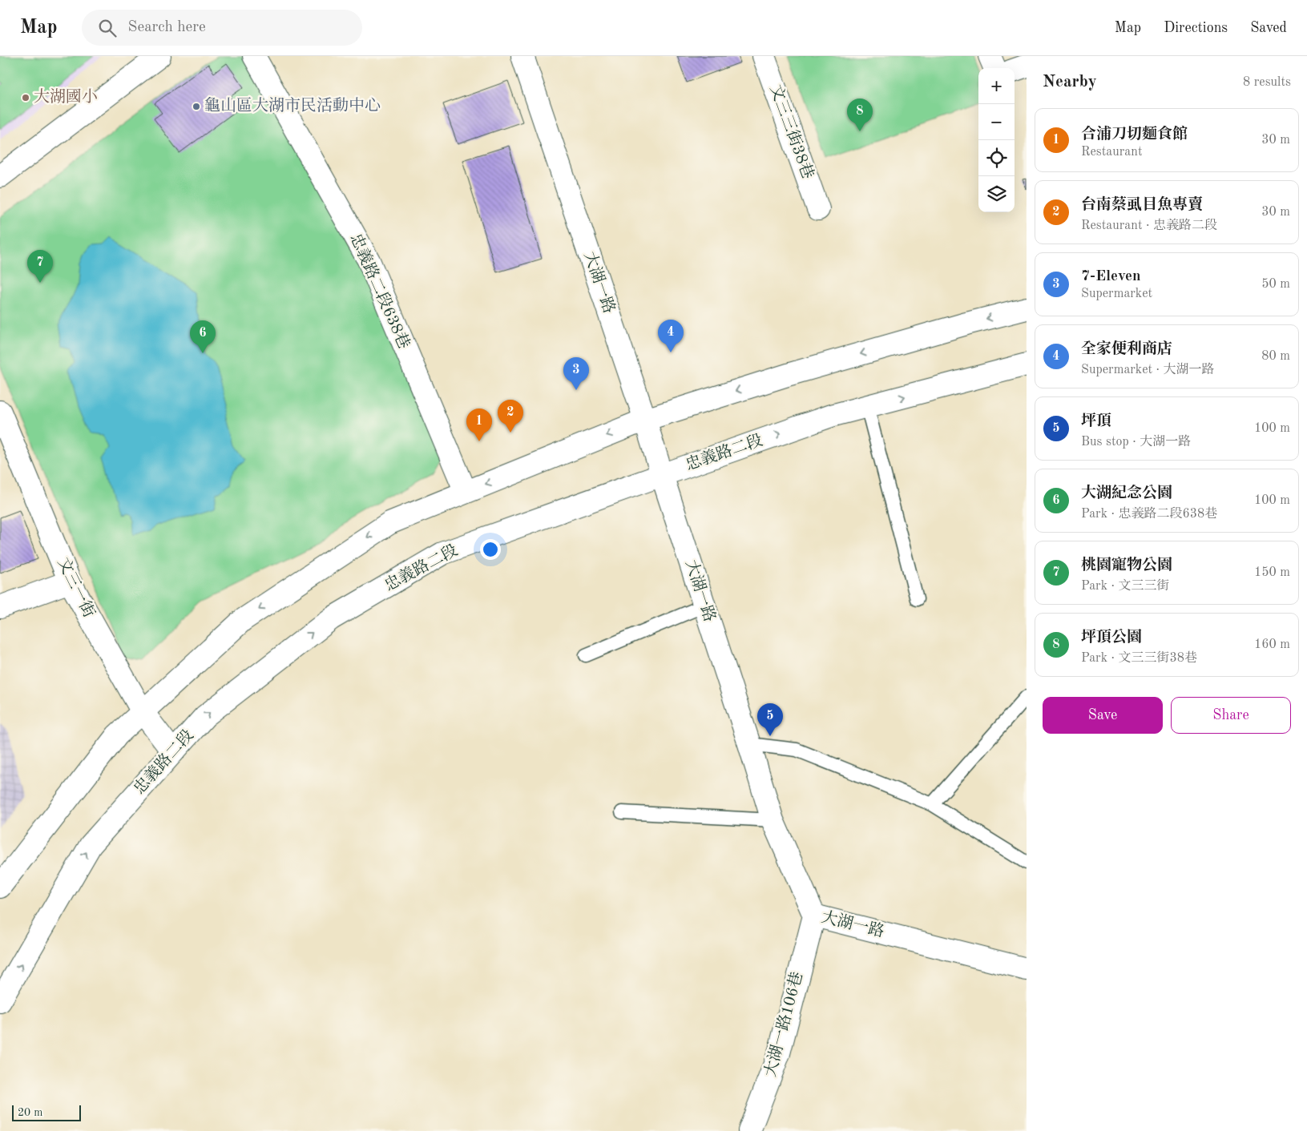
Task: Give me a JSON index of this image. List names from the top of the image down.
{
  "streets": {
    "street": [
      "文三三街38巷",
      "大湖一路",
      "忠義路二段638巷",
      "忠義路二段",
      "文三一街",
      "大湖一路106巷"
    ]
  },
  "crossings": [
    ["大湖一路", "忠義路二段"],
    ["大湖一路", "大湖一路106巷"],
    ["忠義路二段", "文三一街"]
  ],
  "places": ["大湖國小", "龜山區大湖市民活動中心"],
  "scale_bar": "20 m",
  "page": {
    "header": "Map",
    "search": "Search here",
    "nav": ["Map", "Directions", "Saved"],
    "heading": ["Nearby", "8 results"],
    "map_buttons": ["+", "−"],
    "pins": [
      "8",
      "7",
      "4",
      "6",
      "3",
      "2",
      "1",
      "5"
    ],
    "list": [
      {
        "mark": "1",
        "name": "合浦刀切麵食館",
        "note": "Restaurant",
        "value": "30 m"
      },
      {
        "mark": "2",
        "name": "台南蔡虱目魚專賣",
        "note": "Restaurant · 忠義路二段",
        "value": "30 m"
      },
      {
        "mark": "3",
        "name": "7-Eleven",
        "note": "Supermarket",
        "value": "50 m"
      },
      {
        "mark": "4",
        "name": "全家便利商店",
        "note": "Supermarket · 大湖一路",
        "value": "80 m"
      },
      {
        "mark": "5",
        "name": "坪頂",
        "note": "Bus stop · 大湖一路",
        "value": "100 m"
      },
      {
        "mark": "6",
        "name": "大湖紀念公園",
        "note": "Park · 忠義路二段638巷",
        "value": "100 m"
      },
      {
        "mark": "7",
        "name": "桃園寵物公園",
        "note": "Park · 文三三街",
        "value": "150 m"
      },
      {
        "mark": "8",
        "name": "坪頂公園",
        "note": "Park · 文三三街38巷",
        "value": "160 m"
      }
    ],
    "buttons": ["Save", "Share"],
    "scale": "20 m"
  }
}
